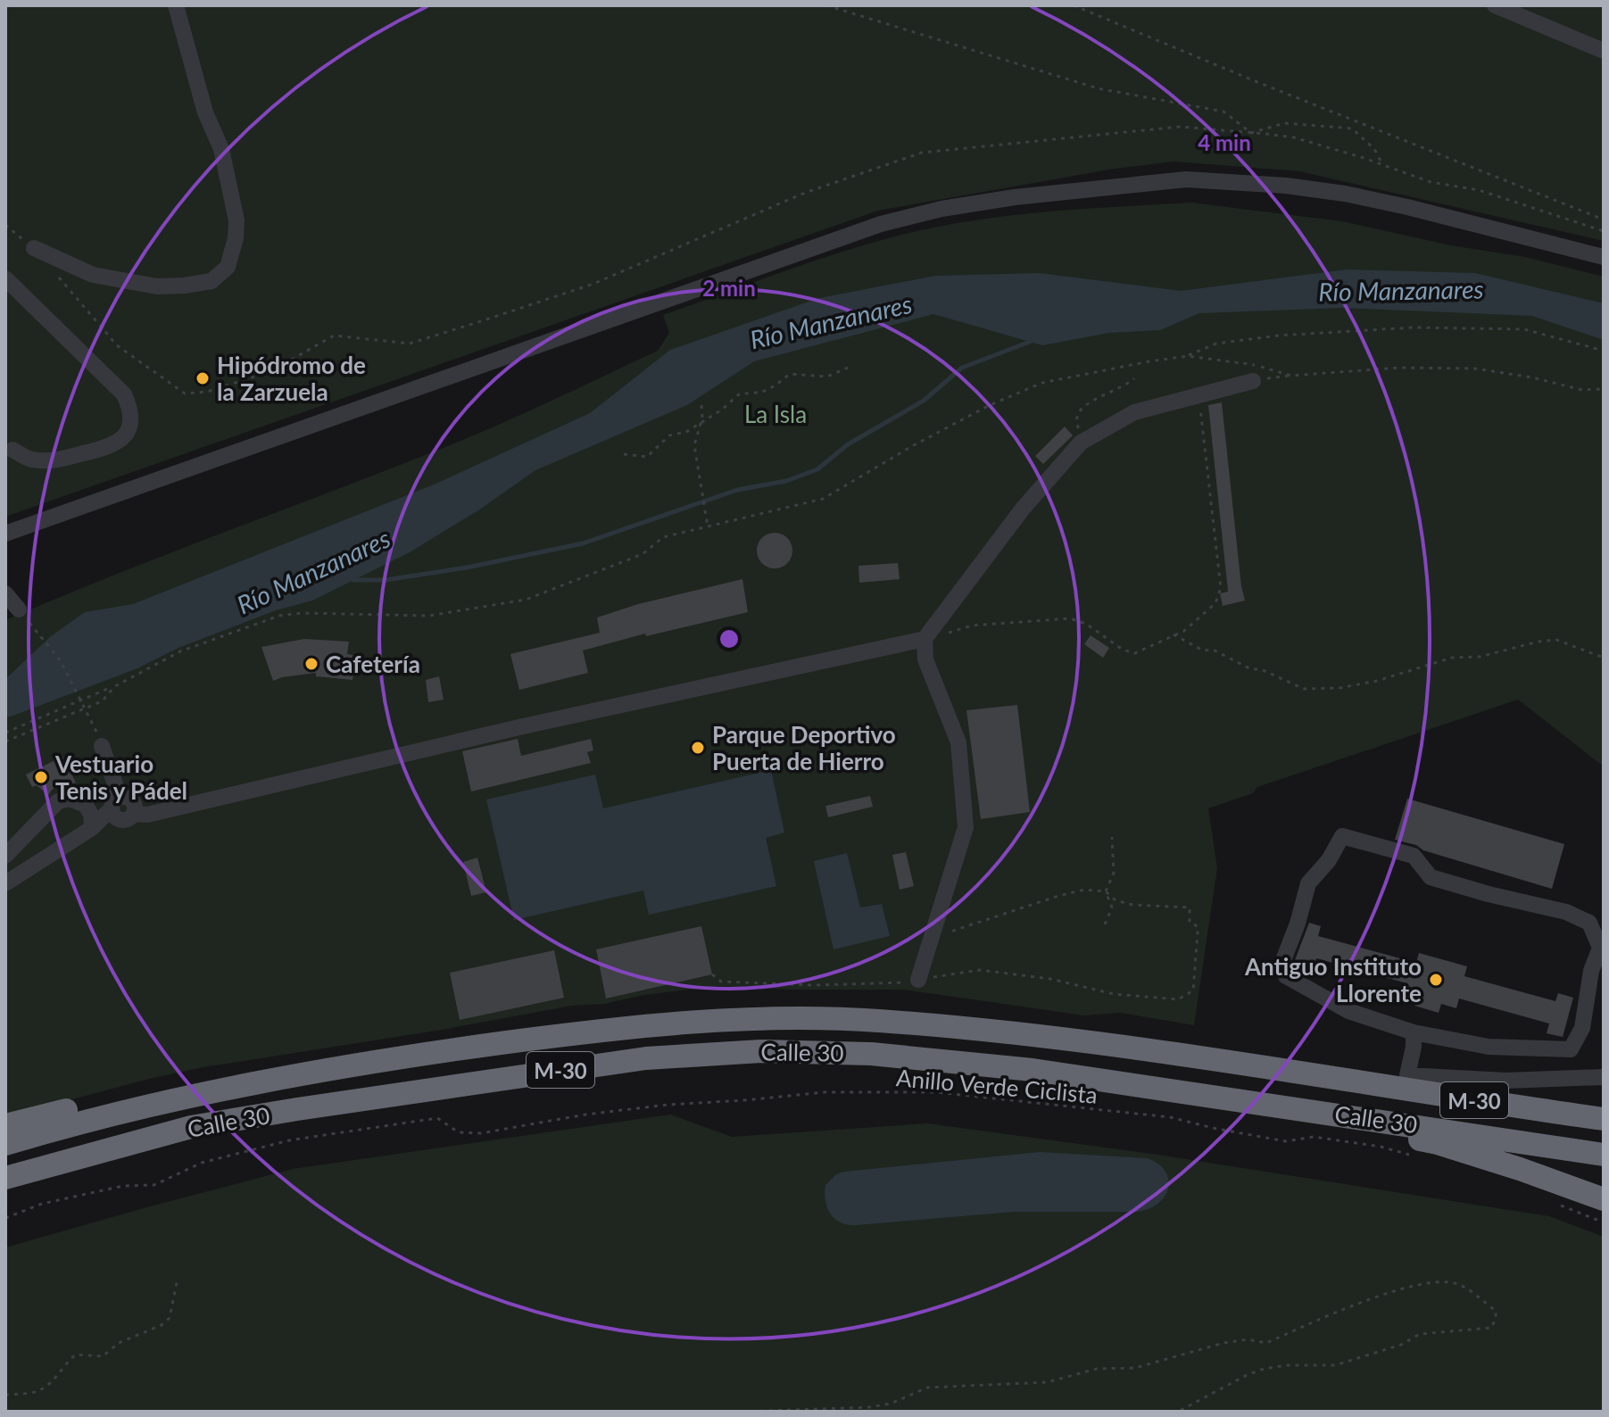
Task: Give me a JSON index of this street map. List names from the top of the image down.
{
  "streets": {
    "highway": ["Calle 30", "M-30"],
    "path": ["Anillo Verde Ciclista"]
  },
  "water": ["Río Manzanares"],
  "parks": ["La Isla"],
  "places": [
    "Hipódromo de la Zarzuela",
    "Cafetería",
    "Parque Deportivo Puerta de Hierro",
    "Vestuario Tenis y Pádel",
    "Antiguo Instituto Llorente"
  ],
  "rings": ["4 min", "2 min"]
}
